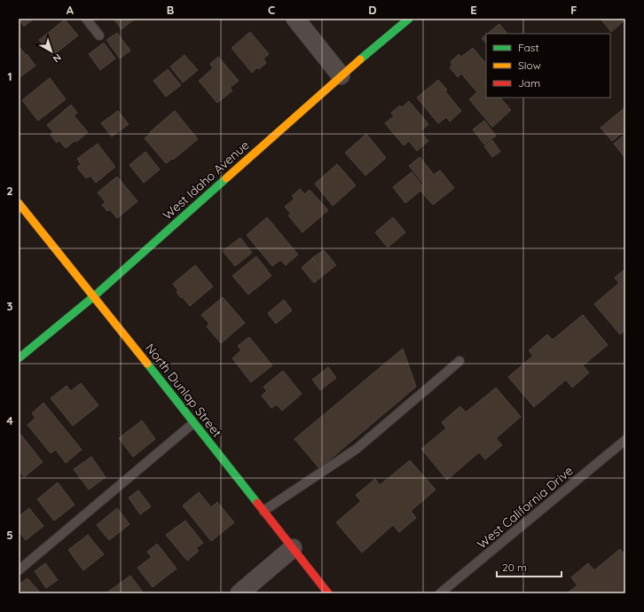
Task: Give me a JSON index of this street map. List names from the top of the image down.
{
  "streets": {
    "street": ["West Idaho Avenue", "North Dunlap Street"],
    "lane": ["West California Drive"]
  },
  "crossings": [
    ["West Idaho Avenue", "North Dunlap Street"]
  ],
  "legend": ["Fast", "Slow", "Jam"],
  "scale_bar": "20 m",
  "north": "bottom right",
  "grid": {
    "columns": [
      "A",
      "B",
      "C",
      "D",
      "E",
      "F"
    ],
    "rows": [
      "1",
      "2",
      "3",
      "4",
      "5"
    ]
  }
}
